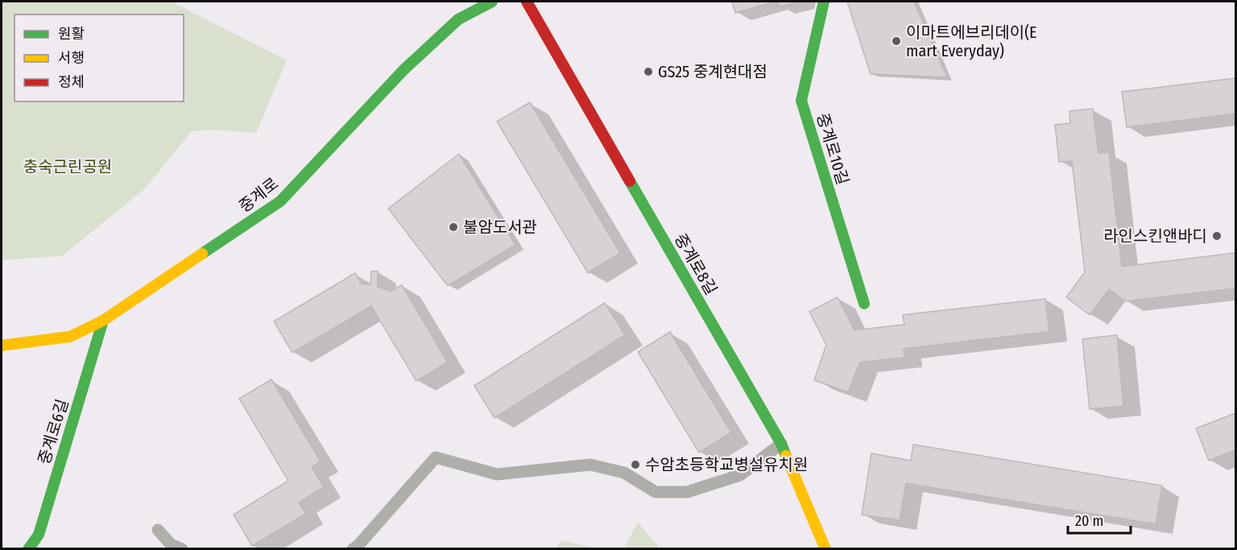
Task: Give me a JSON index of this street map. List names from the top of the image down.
{
  "streets": {
    "street": [
      "중계로10길",
      "중계로",
      "중계로8길",
      "중계로6길"
    ]
  },
  "crossings": [
    ["중계로", "중계로6길"]
  ],
  "parks": ["충숙근린공원"],
  "places": [
    "이마트에브리데이(E mart Everyday)",
    "GS25 중계현대점",
    "불암도서관",
    "라인스킨앤바디",
    "수암초등학교병설유치원"
  ],
  "legend": ["원활", "서행", "정체"],
  "scale_bar": "20 m"
}
